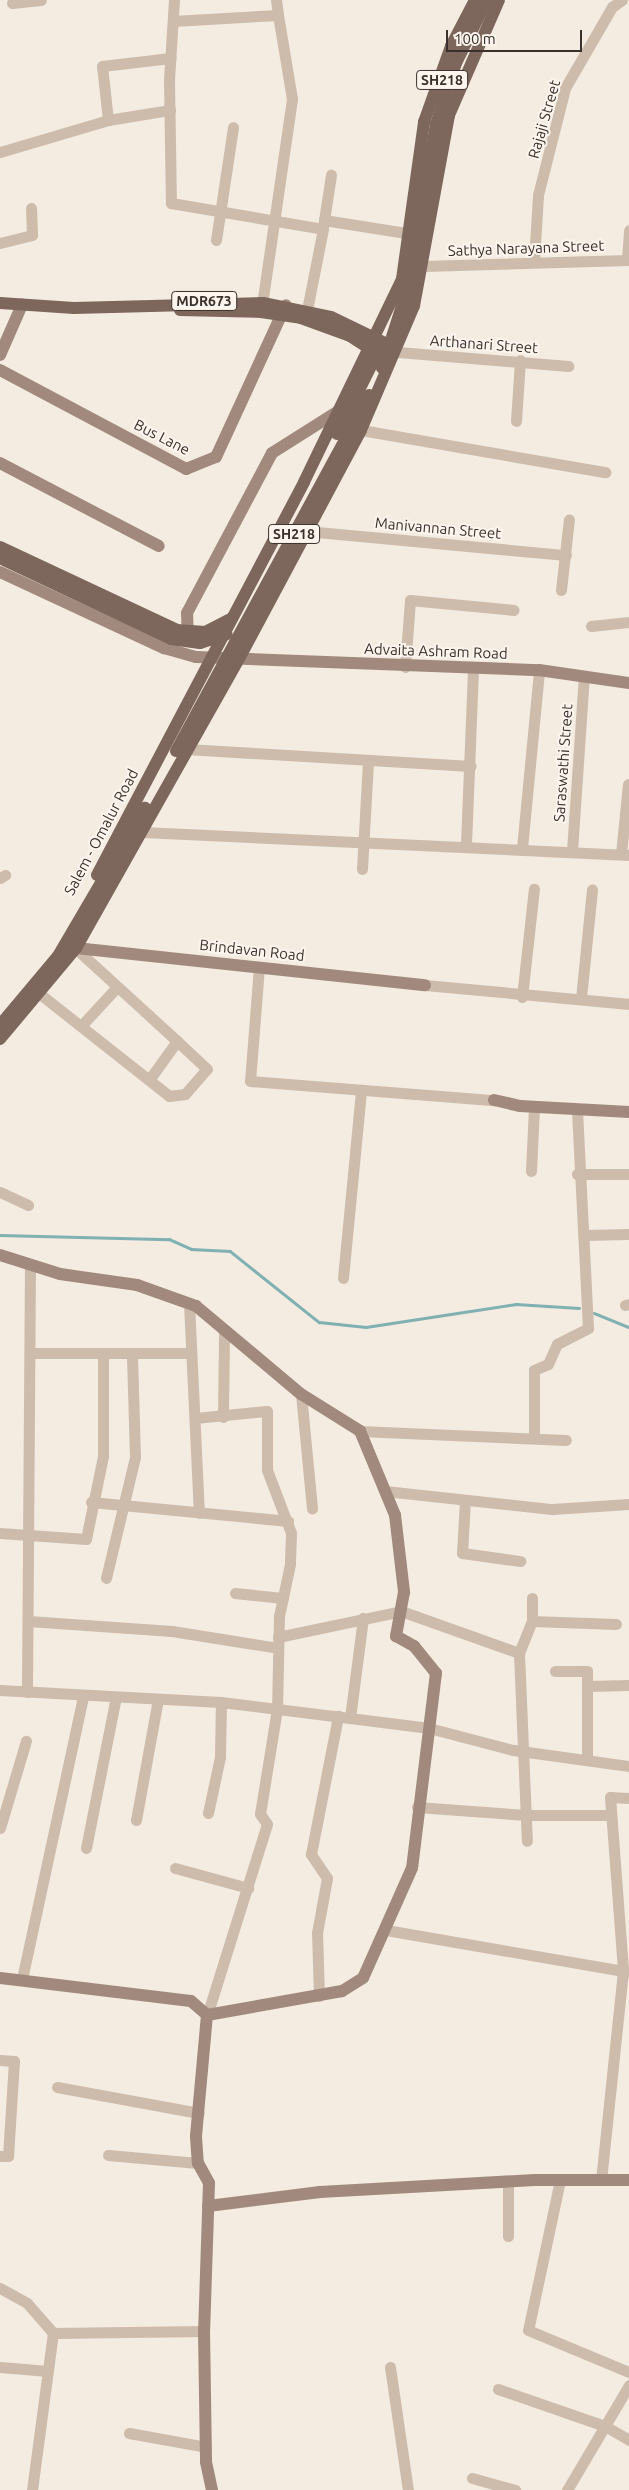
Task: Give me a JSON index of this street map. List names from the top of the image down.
{
  "streets": {
    "main road": ["SH218", "MDR673", "Salem - Omalur Road"],
    "street": [
      "Rajaji Street",
      "Sathya Narayana Street",
      "Arthanari Street",
      "Bus Lane",
      "Manivannan Street",
      "Advaita Ashram Road",
      "Saraswathi Street",
      "Brindavan Road"
    ]
  },
  "crossings": [
    ["SH218", "Advaita Ashram Road"],
    ["SH218", "Salem - Omalur Road"],
    ["Rajaji Street", "Sathya Narayana Street"],
    ["MDR673", "Arthanari Street"],
    ["MDR673", "Bus Lane"],
    ["Advaita Ashram Road", "Saraswathi Street"],
    ["Advaita Ashram Road", "Salem - Omalur Road"]
  ],
  "scale_bar": "100 m"
}
